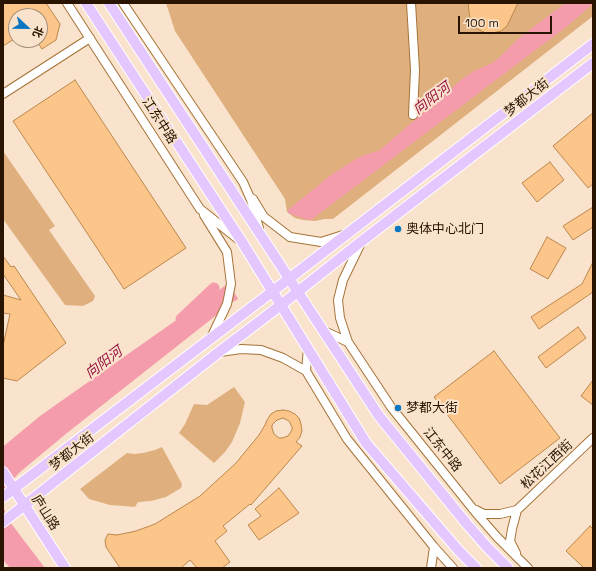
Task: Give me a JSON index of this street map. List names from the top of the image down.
{
  "streets": {
    "main road": ["梦都大街", "江东中路", "庐山路"],
    "street": ["松花江西街"]
  },
  "crossings": [
    ["梦都大街", "江东中路"],
    ["梦都大街", "庐山路"]
  ],
  "water": ["向阳河"],
  "places": ["奥体中心北门", "梦都大街"],
  "scale_bar": "100 m",
  "north": "right"
}
